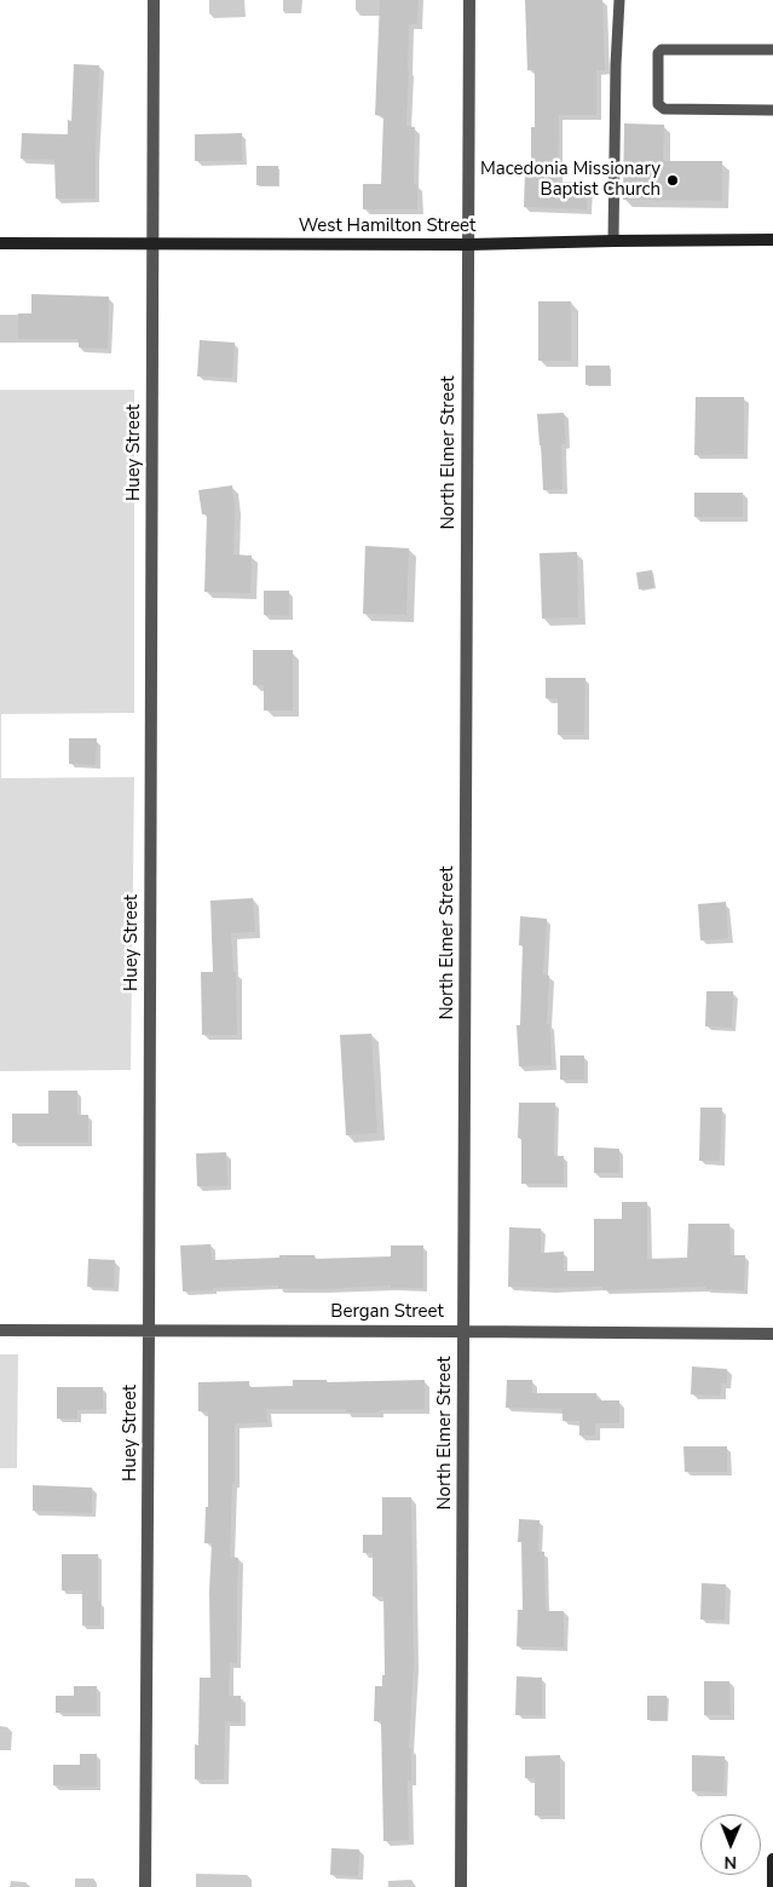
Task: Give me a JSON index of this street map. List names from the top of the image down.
{
  "streets": {
    "street": [
      "West Hamilton Street",
      "Huey Street",
      "North Elmer Street",
      "Bergan Street"
    ]
  },
  "crossings": [
    ["West Hamilton Street", "Huey Street"],
    ["West Hamilton Street", "North Elmer Street"],
    ["Huey Street", "Bergan Street"],
    ["North Elmer Street", "Bergan Street"]
  ],
  "places": ["Macedonia Missionary Baptist Church"],
  "north": "bottom"
}
